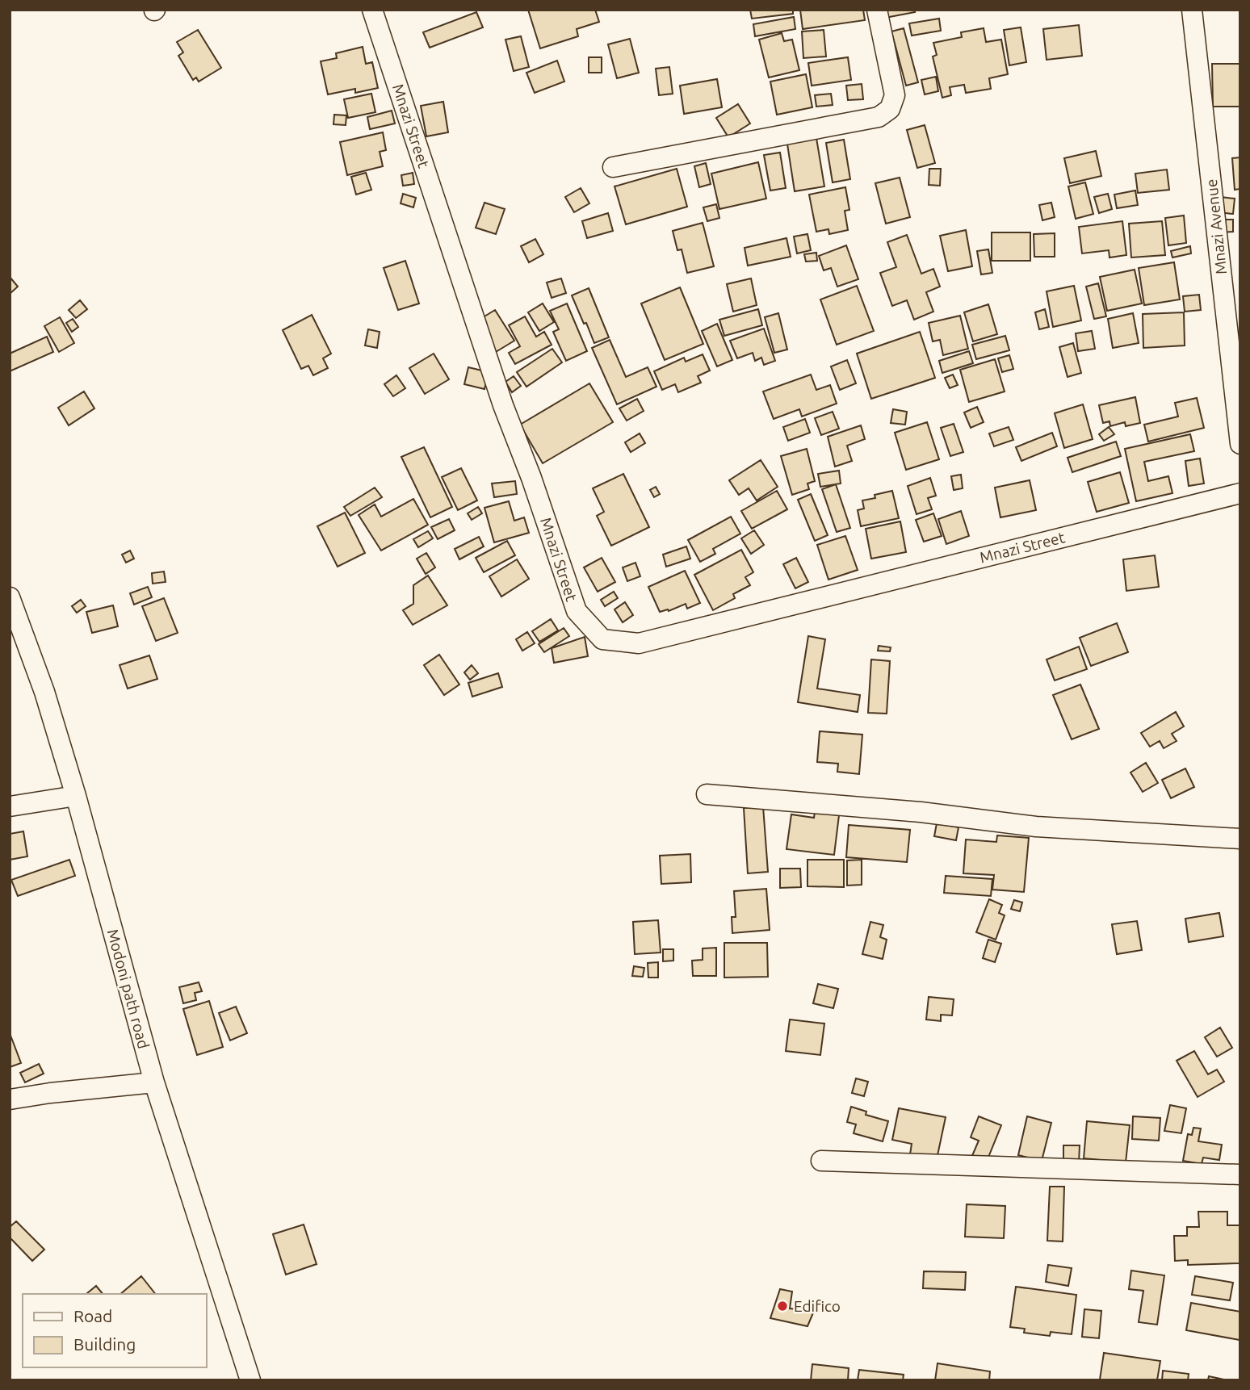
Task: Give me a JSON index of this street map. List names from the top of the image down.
{
  "streets": {
    "street": ["Mnazi Street", "Mnazi Avenue", "Modoni path road"]
  },
  "places": ["Edifico"],
  "legend": ["Road", "Building"]
}
